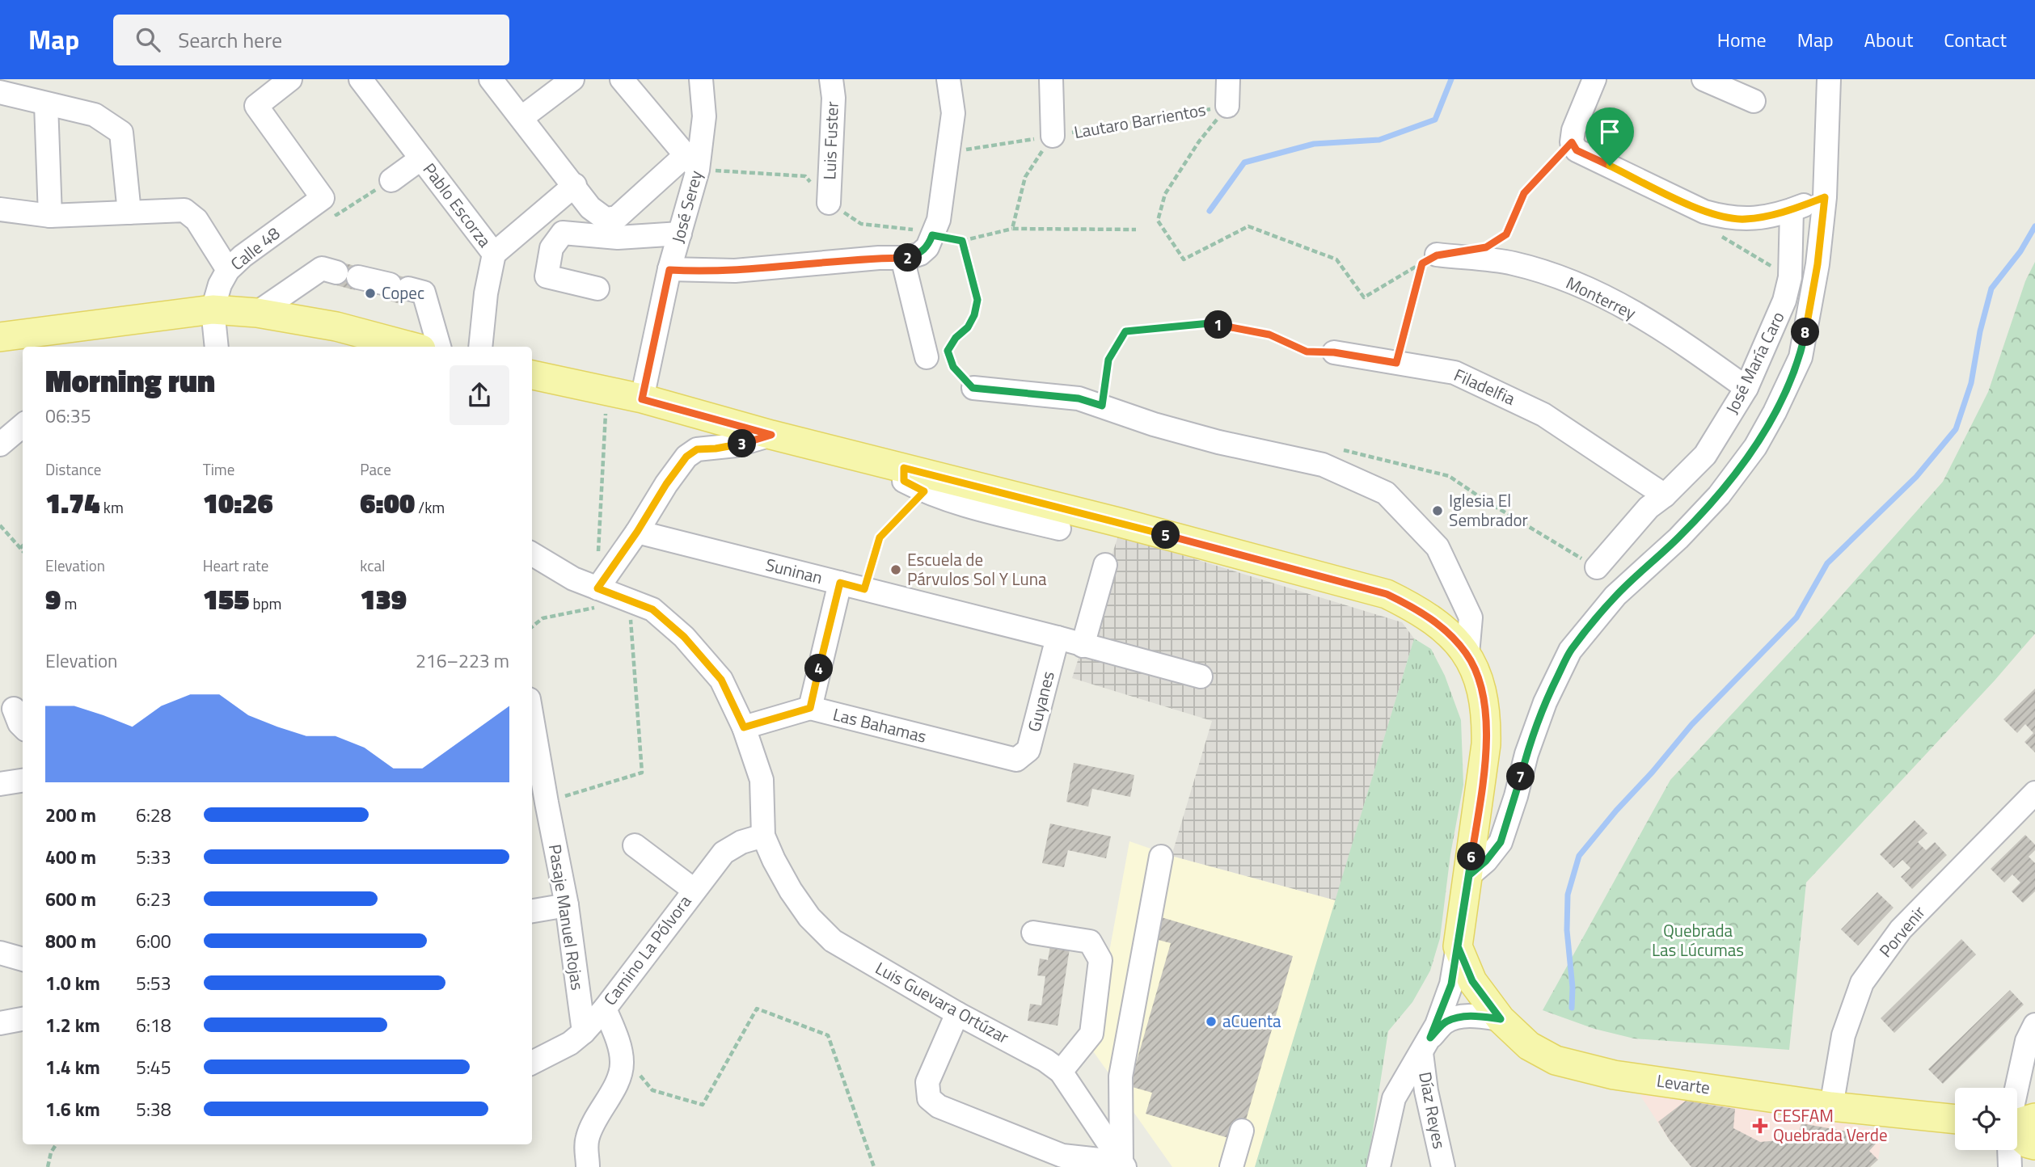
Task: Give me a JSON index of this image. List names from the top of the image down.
{
  "streets": {
    "main road": ["Levarte"],
    "street": [
      "Luis Fuster",
      "Pablo Escorza",
      "José Serey",
      "Calle 48",
      "Monterrey",
      "José María Caro",
      "Filadelfia",
      "Suninan",
      "Guyanes",
      "Las Bahamas",
      "Pasaje Manuel Rojas",
      "Porvenir",
      "Camino La Pólvora",
      "Luis Guevara Ortúzar",
      "Díaz Reyes"
    ],
    "path": ["Lautaro Barrientos"]
  },
  "crossings": [
    ["Monterrey", "José María Caro"],
    ["José María Caro", "Filadelfia"],
    ["Suninan", "Guyanes"],
    ["Guyanes", "Las Bahamas"],
    ["Pasaje Manuel Rojas", "Camino La Pólvora"],
    ["Porvenir", "Levarte"],
    ["Camino La Pólvora", "Luis Guevara Ortúzar"]
  ],
  "parks": ["Quebrada Las Lúcumas"],
  "places": {
    "other": [
      "Copec",
      "Iglesia El Sembrador",
      "Escuela de Párvulos Sol Y Luna",
      "aCuenta"
    ],
    "health": ["CESFAM Quebrada Verde"]
  },
  "page": {
    "header": "Map",
    "search": "Search here",
    "nav": [
      "Home",
      "Map",
      "About",
      "Contact"
    ],
    "pins": [
      "2",
      "1",
      "8",
      "3",
      "5",
      "4",
      "7",
      "6"
    ],
    "heading": ["Morning run", "06:35"],
    "stats": [
      ["Distance", "1.74 km"],
      ["Time", "10:26"],
      ["Pace", "6:00 /km"],
      ["Elevation", "9 m"],
      ["Heart rate", "155 bpm"],
      ["kcal", "139"]
    ],
    "chart": ["Elevation", "216–223 m"],
    "list": [
      {
        "name": "200 m",
        "note": "6:28"
      },
      {
        "name": "400 m",
        "note": "5:33"
      },
      {
        "name": "600 m",
        "note": "6:23"
      },
      {
        "name": "800 m",
        "note": "6:00"
      },
      {
        "name": "1.0 km",
        "note": "5:53"
      },
      {
        "name": "1.2 km",
        "note": "6:18"
      },
      {
        "name": "1.4 km",
        "note": "5:45"
      },
      {
        "name": "1.6 km",
        "note": "5:38"
      }
    ]
  }
}
